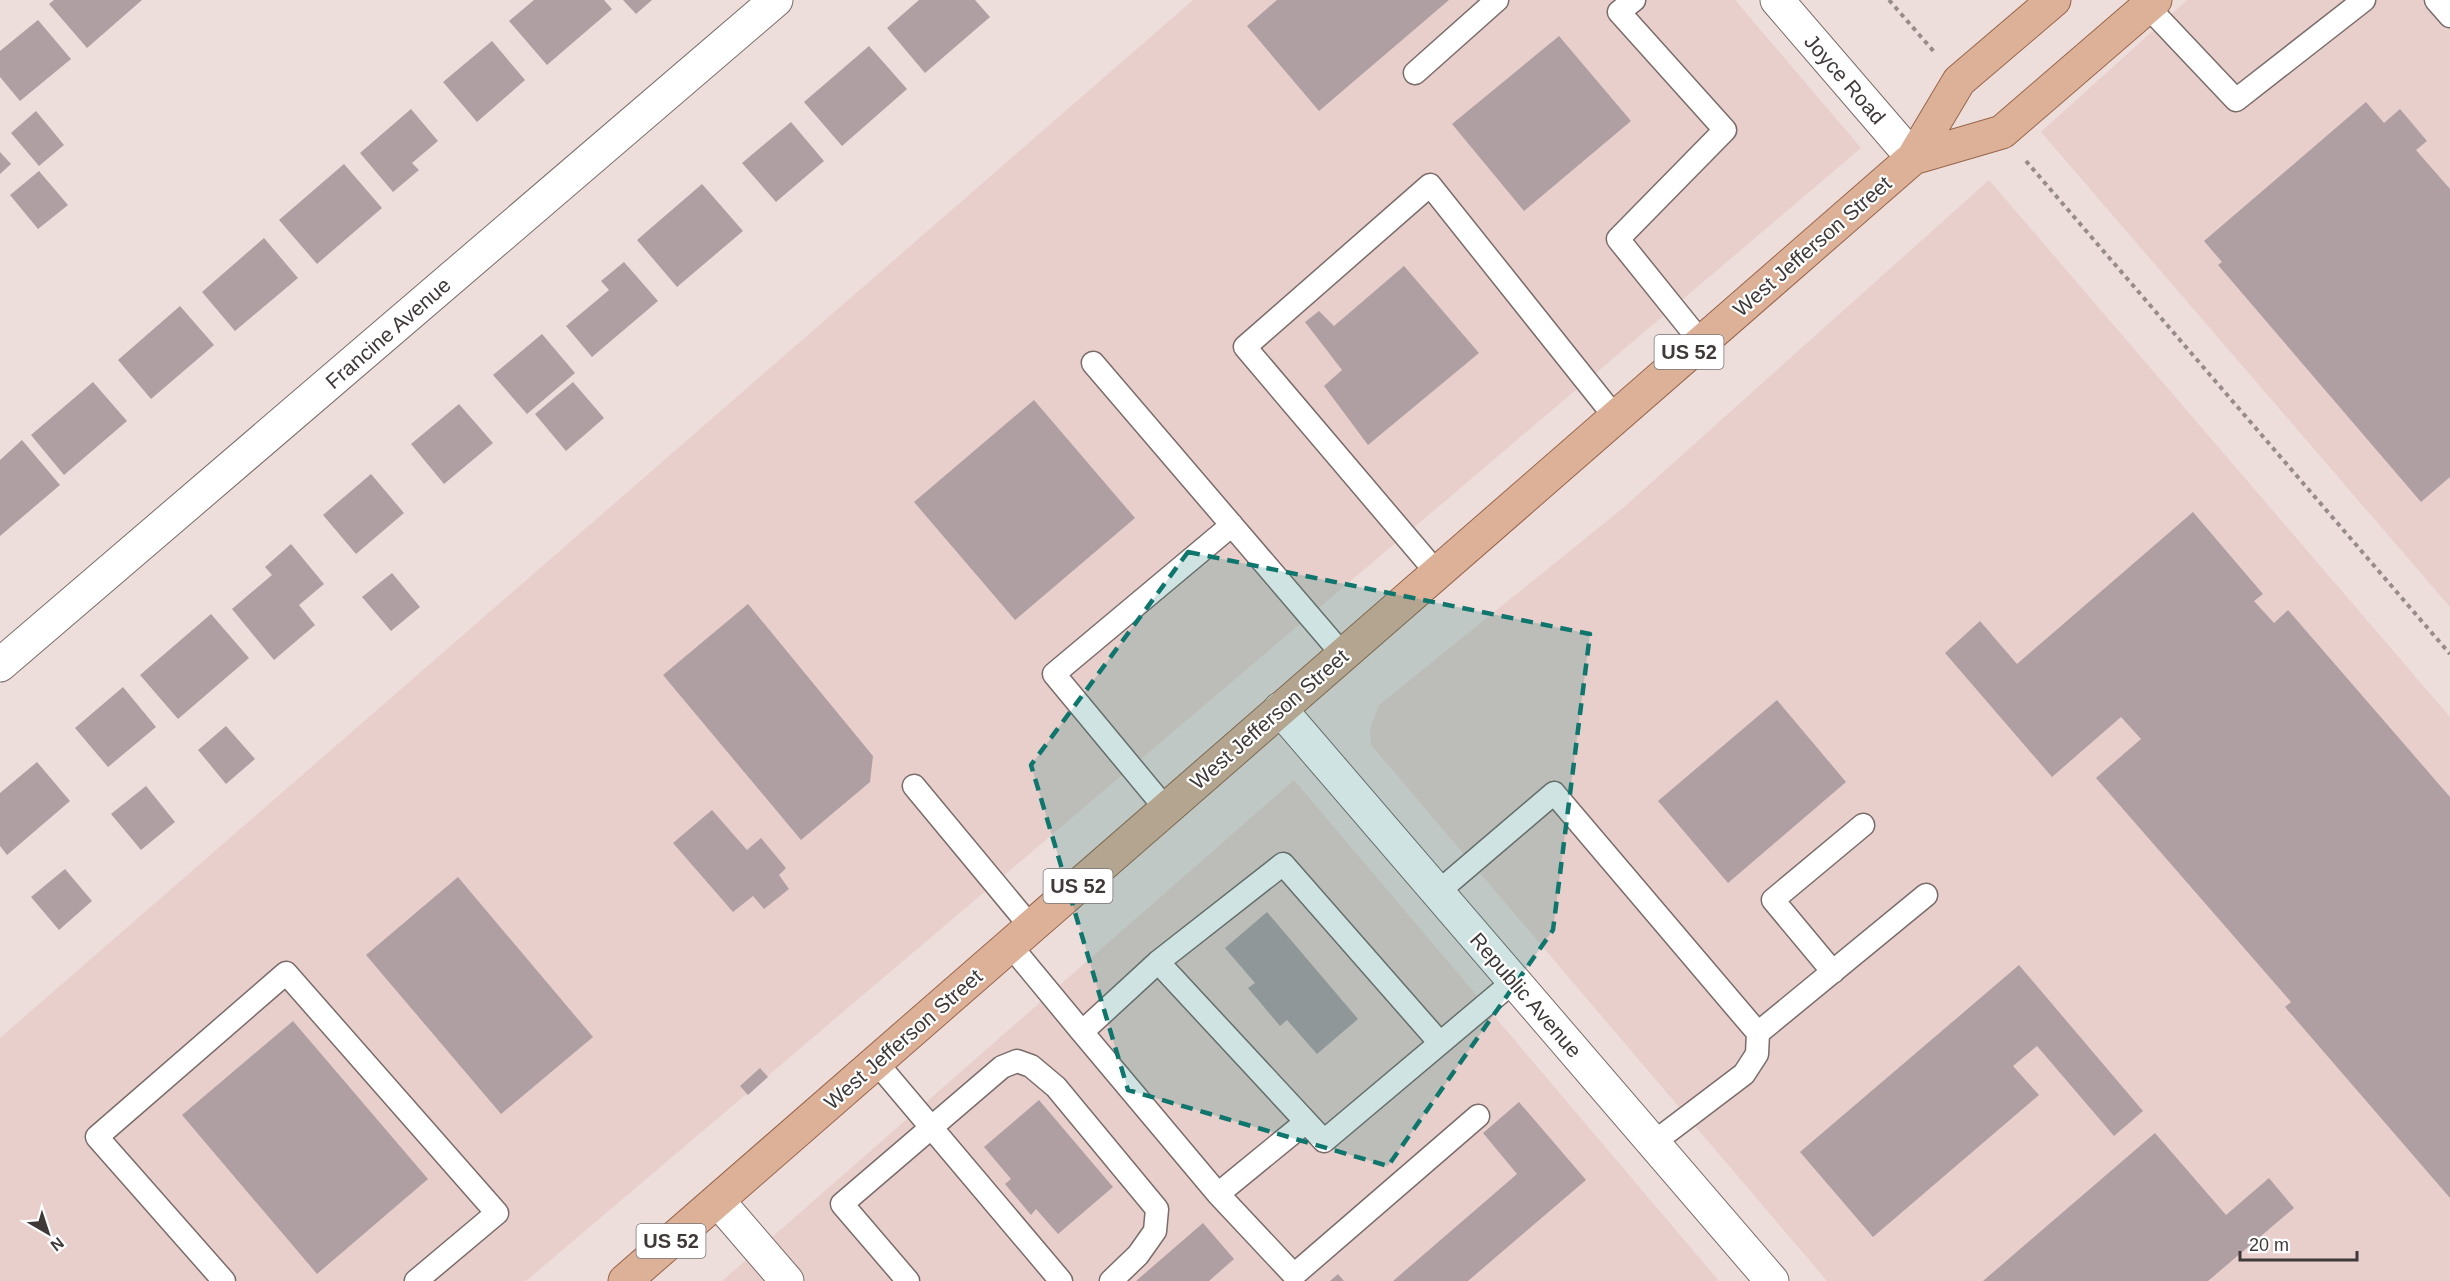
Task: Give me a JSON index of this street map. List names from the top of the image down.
{
  "streets": {
    "main road": ["West Jefferson Street", "US 52"],
    "street": ["Joyce Road", "Francine Avenue", "Republic Avenue"]
  },
  "crossings": [
    ["Joyce Road", "West Jefferson Street"],
    ["West Jefferson Street", "Republic Avenue"]
  ],
  "scale_bar": "20 m",
  "north": "bottom right"
}
